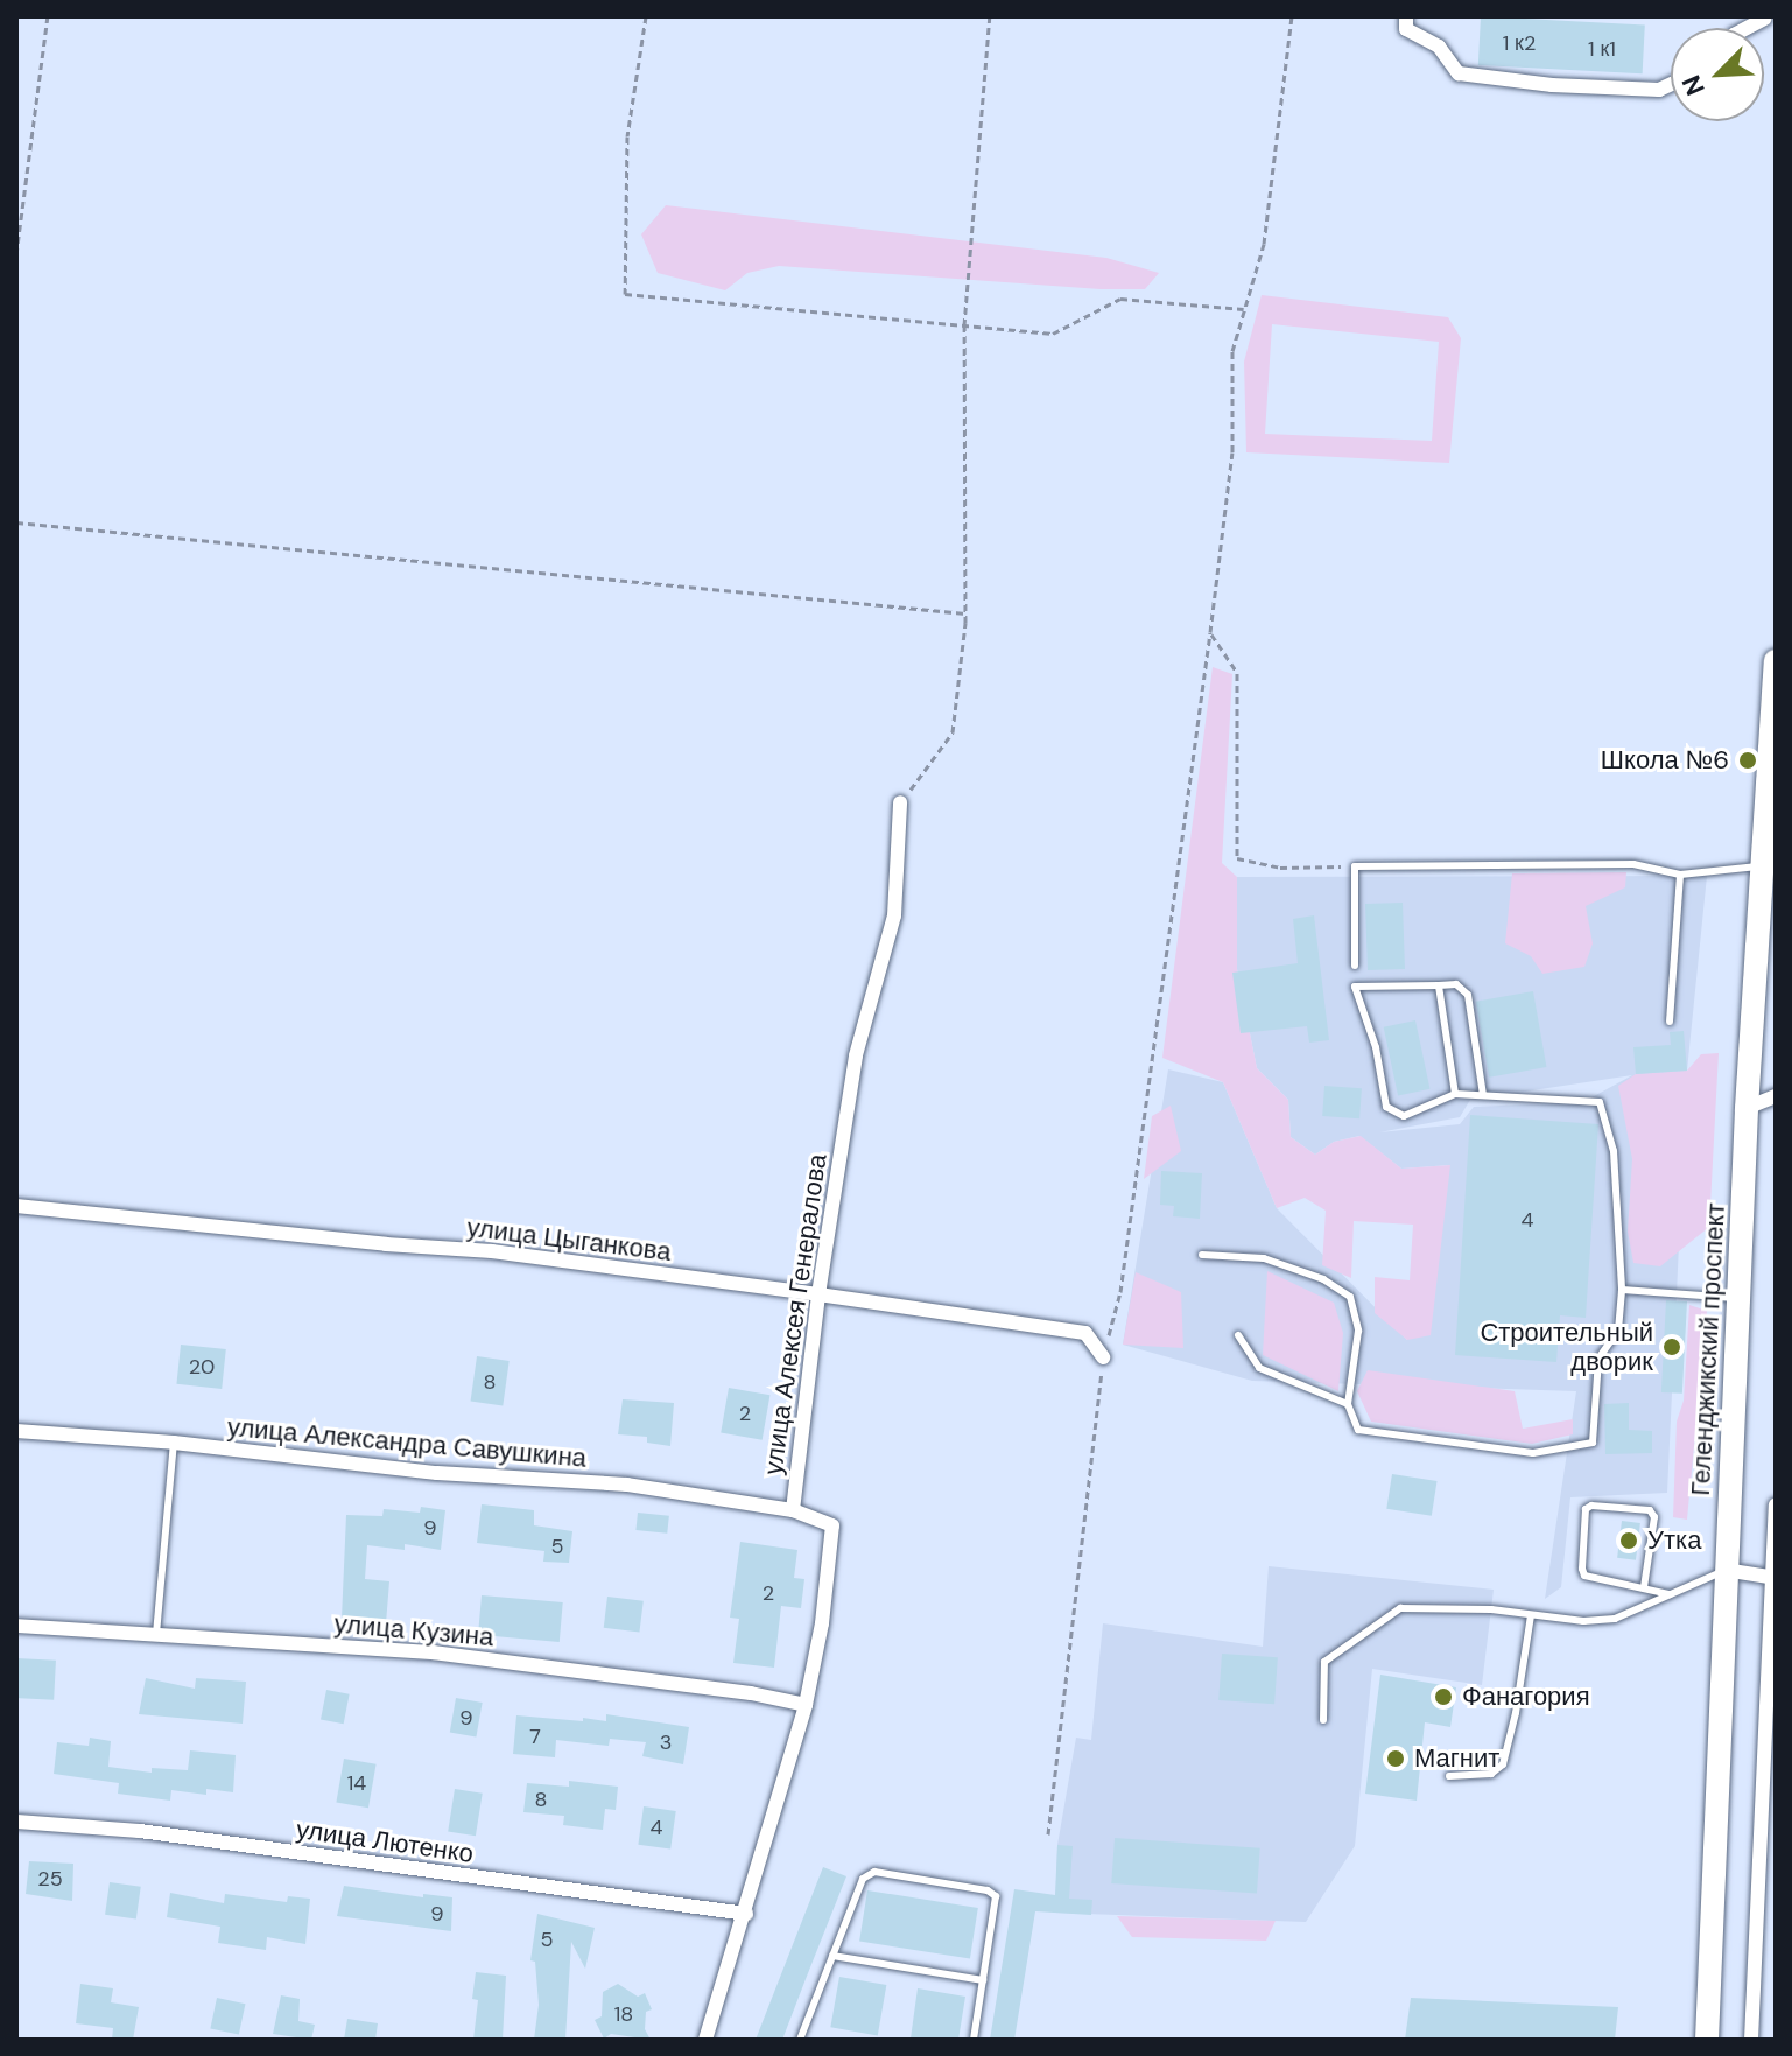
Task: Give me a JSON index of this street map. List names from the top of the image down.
{
  "streets": {
    "main road": ["Геленджикский проспект"],
    "street": [
      "улица Цыганкова",
      "улица Алексея Генералова",
      "улица Александра Савушкина",
      "улица Кузина",
      "улица Лютенко"
    ]
  },
  "crossings": [
    ["улица Цыганкова", "улица Алексея Генералова"],
    ["улица Алексея Генералова", "улица Александра Савушкина"],
    ["улица Алексея Генералова", "улица Кузина"],
    ["улица Алексея Генералова", "улица Лютенко"]
  ],
  "places": [
    "Школа №6",
    "Строительный дворик",
    "Утка",
    "Фанагория",
    "Магнит"
  ],
  "house_numbers": [
    "1 к2",
    "1 к1",
    "4",
    "20",
    "8",
    "2",
    "9",
    "5",
    "2",
    "9",
    "7",
    "3",
    "14",
    "8",
    "4",
    "25",
    "9",
    "5",
    "18"
  ],
  "north": "bottom left"
}
